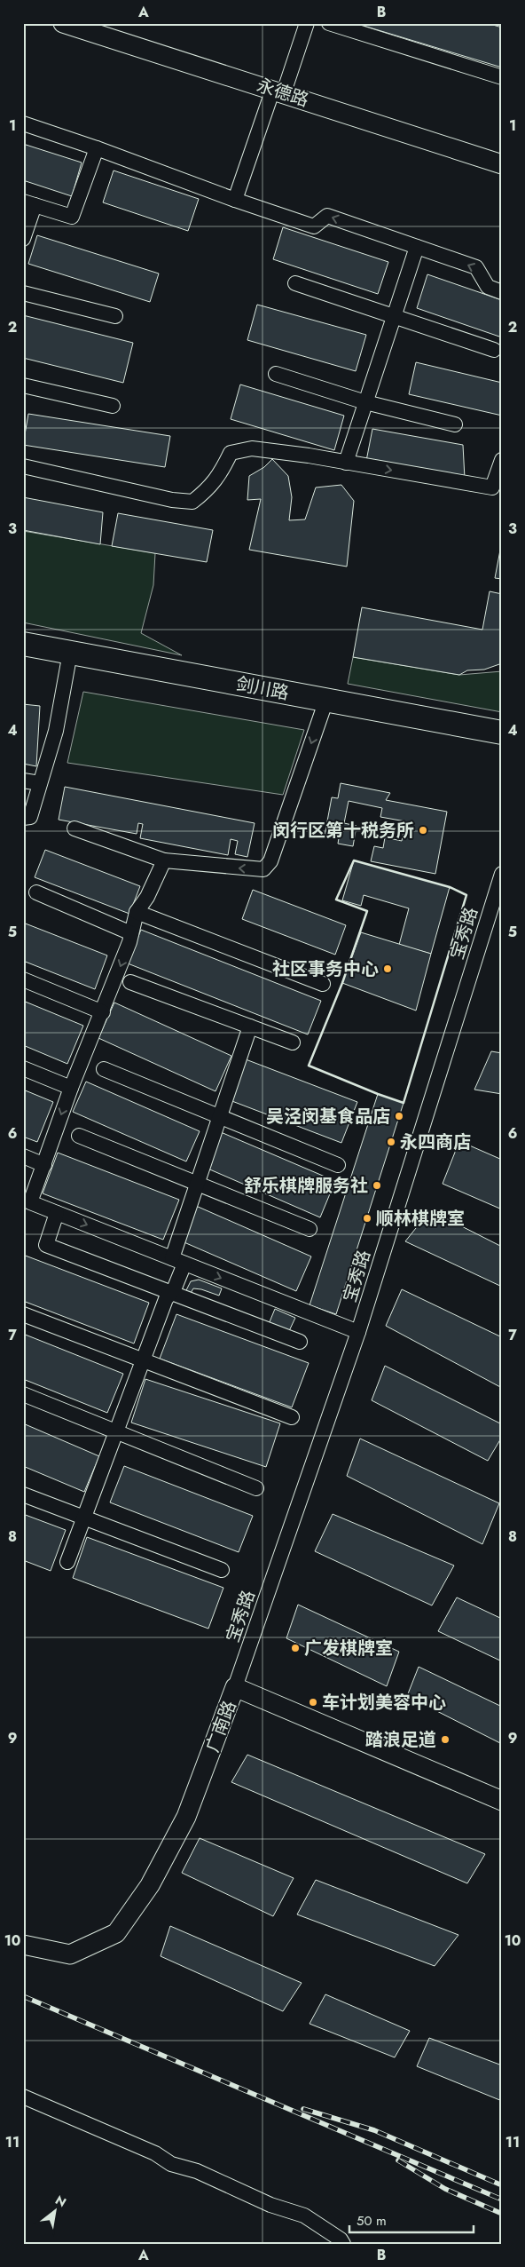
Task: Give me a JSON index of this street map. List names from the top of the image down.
{
  "streets": {
    "main road": ["剑川路"],
    "street": ["永德路", "宝秀路", "广南路"]
  },
  "crossings": [
    ["宝秀路", "广南路"]
  ],
  "places": [
    "闵行区第十税务所",
    "社区事务中心",
    "吴泾闵基食品店",
    "永四商店",
    "舒乐棋牌服务社",
    "顺林棋牌室",
    "广发棋牌室",
    "车计划美容中心",
    "踏浪足道"
  ],
  "scale_bar": "50 m",
  "north": "top right",
  "grid": {
    "columns": ["A", "B"],
    "rows": [
      "1",
      "2",
      "3",
      "4",
      "5",
      "6",
      "7",
      "8",
      "9",
      "10",
      "11"
    ]
  }
}
